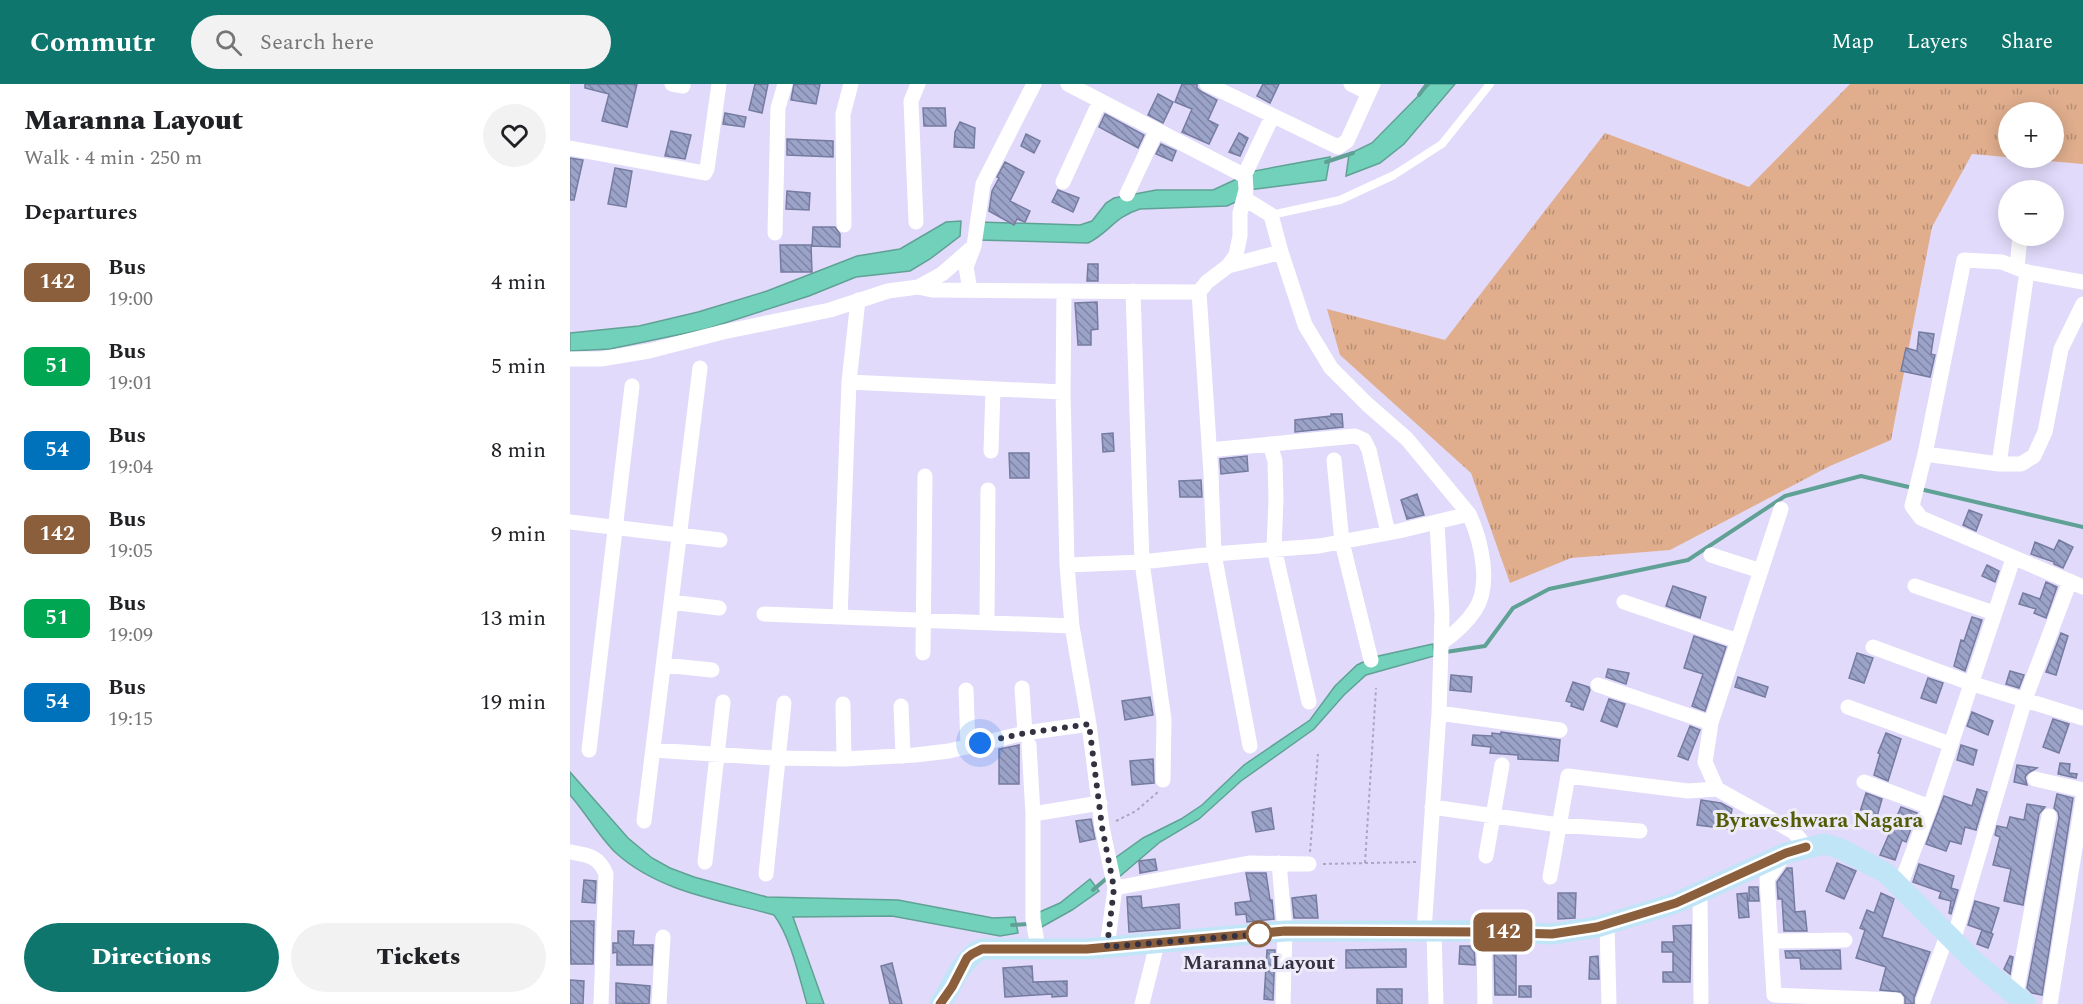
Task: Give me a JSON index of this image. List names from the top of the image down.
{
  "districts": ["Byraveshwara Nagara"],
  "places": ["Maranna Layout"],
  "lines": ["bus line 142"],
  "page": {
    "header": "Commutr",
    "search": "Search here",
    "nav": ["Map", "Layers", "Share"],
    "heading": [
      ["Maranna Layout", "Walk · 4 min · 250 m"],
      "Departures"
    ],
    "on_map": "142",
    "map_buttons": ["+", "−"],
    "list": [
      {
        "mark": "142",
        "name": "Bus",
        "note": "19:00",
        "value": "4 min"
      },
      {
        "mark": "51",
        "name": "Bus",
        "note": "19:01",
        "value": "5 min"
      },
      {
        "mark": "54",
        "name": "Bus",
        "note": "19:04",
        "value": "8 min"
      },
      {
        "mark": "142",
        "name": "Bus",
        "note": "19:05",
        "value": "9 min"
      },
      {
        "mark": "51",
        "name": "Bus",
        "note": "19:09",
        "value": "13 min"
      },
      {
        "mark": "54",
        "name": "Bus",
        "note": "19:15",
        "value": "19 min"
      }
    ],
    "buttons": ["Directions", "Tickets"]
  }
}
